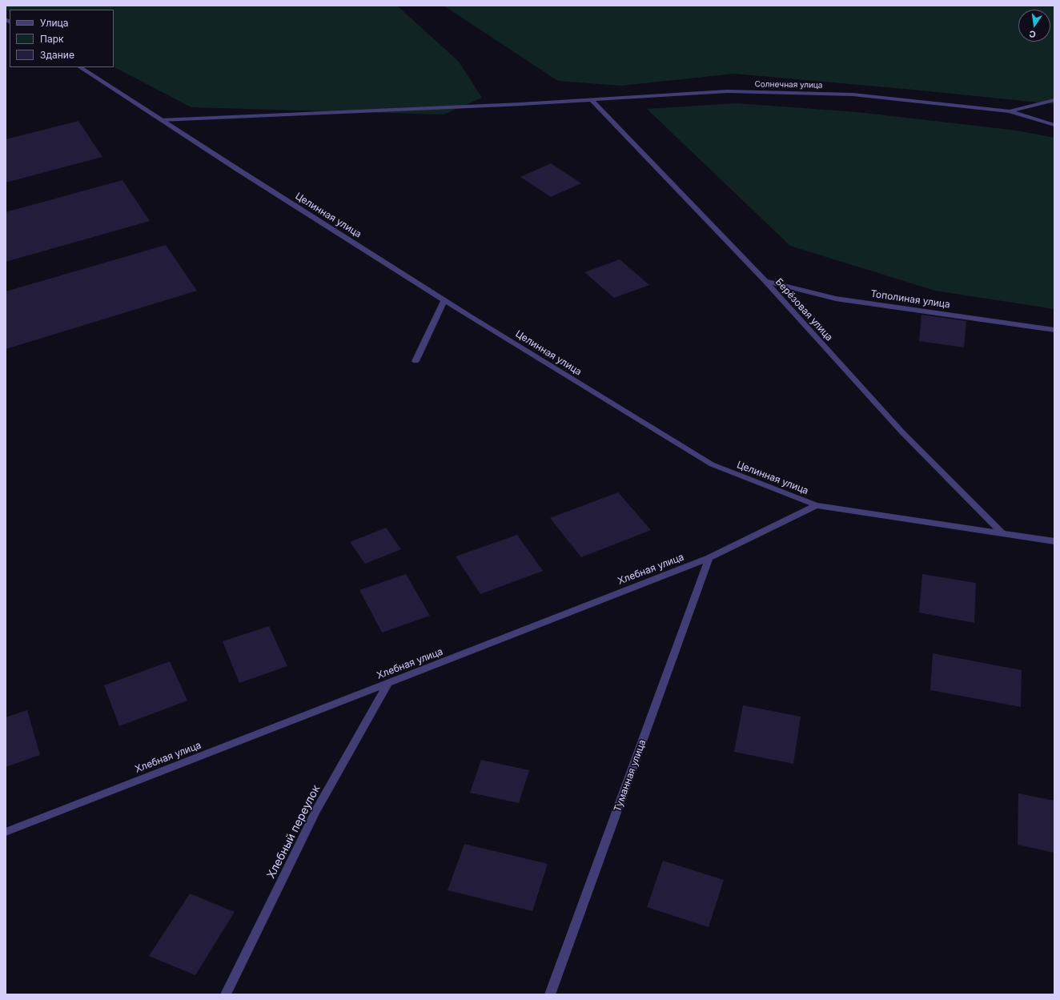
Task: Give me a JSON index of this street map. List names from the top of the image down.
{
  "streets": {
    "street": [
      "Солнечная улица",
      "Целинная улица",
      "Тополиная улица",
      "Берёзовая улица",
      "Хлебная улица",
      "Туманная улица",
      "Хлебный переулок"
    ]
  },
  "crossings": [
    ["Солнечная улица", "Целинная улица"],
    ["Солнечная улица", "Берёзовая улица"],
    ["Целинная улица", "Берёзовая улица"],
    ["Целинная улица", "Хлебная улица"],
    ["Тополиная улица", "Берёзовая улица"],
    ["Хлебная улица", "Туманная улица"],
    ["Хлебная улица", "Хлебный переулок"]
  ],
  "legend": ["Улица", "Парк", "Здание"],
  "north": "bottom"
}
